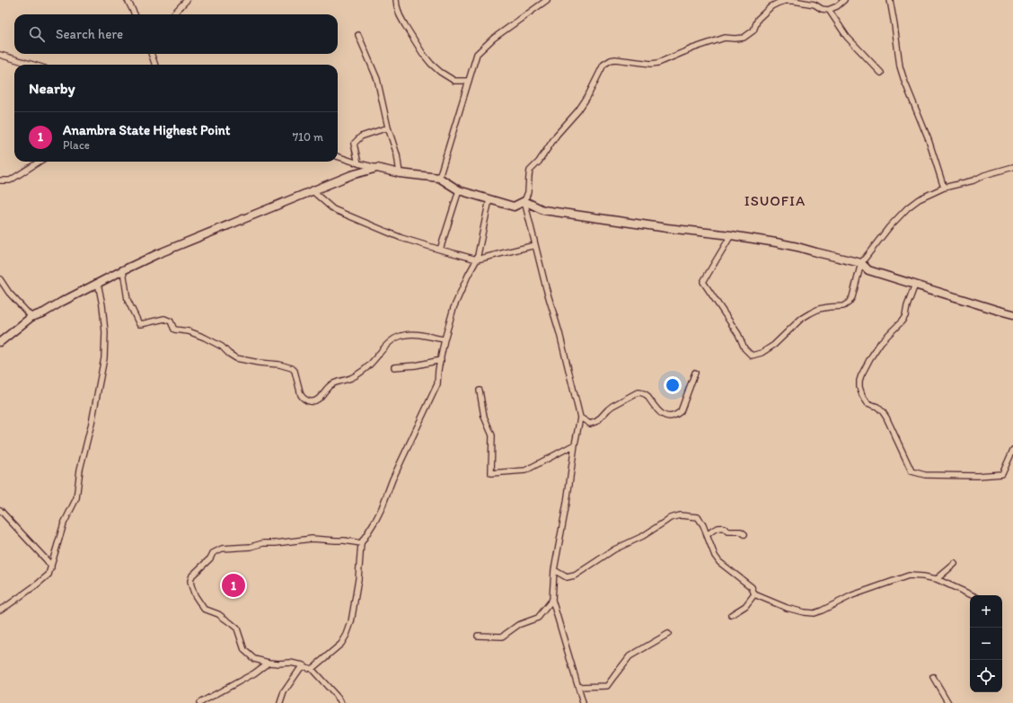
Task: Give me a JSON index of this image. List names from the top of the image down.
{
  "districts": ["ISUOFIA"],
  "page": {
    "search": "Search here",
    "heading": "Nearby",
    "list": [
      {
        "mark": "1",
        "name": "Anambra State Highest Point",
        "note": "Place",
        "value": "710 m"
      }
    ],
    "pins": "1",
    "map_buttons": ["+", "−"]
  }
}
